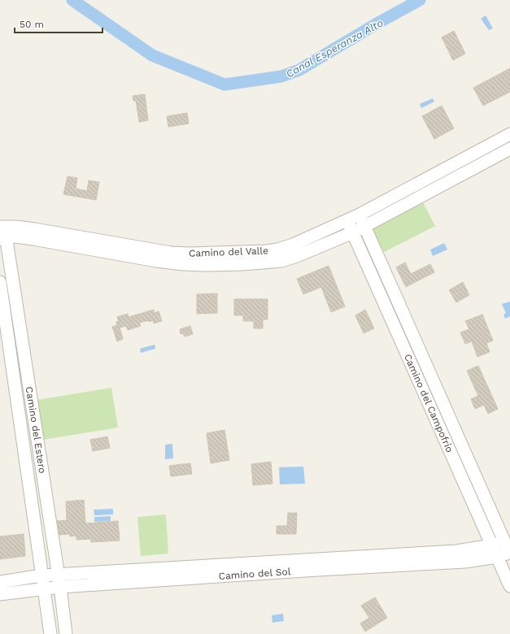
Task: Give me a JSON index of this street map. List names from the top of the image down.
{
  "streets": {
    "street": [
      "Camino del Valle",
      "Camino del Campofrío",
      "Camino del Estero",
      "Camino del Sol"
    ]
  },
  "crossings": [
    ["Camino del Valle", "Camino del Campofrío"],
    ["Camino del Valle", "Camino del Estero"],
    ["Camino del Campofrío", "Camino del Sol"],
    ["Camino del Estero", "Camino del Sol"]
  ],
  "water": ["Canal Esperanza Alto"],
  "scale_bar": "50 m"
}
